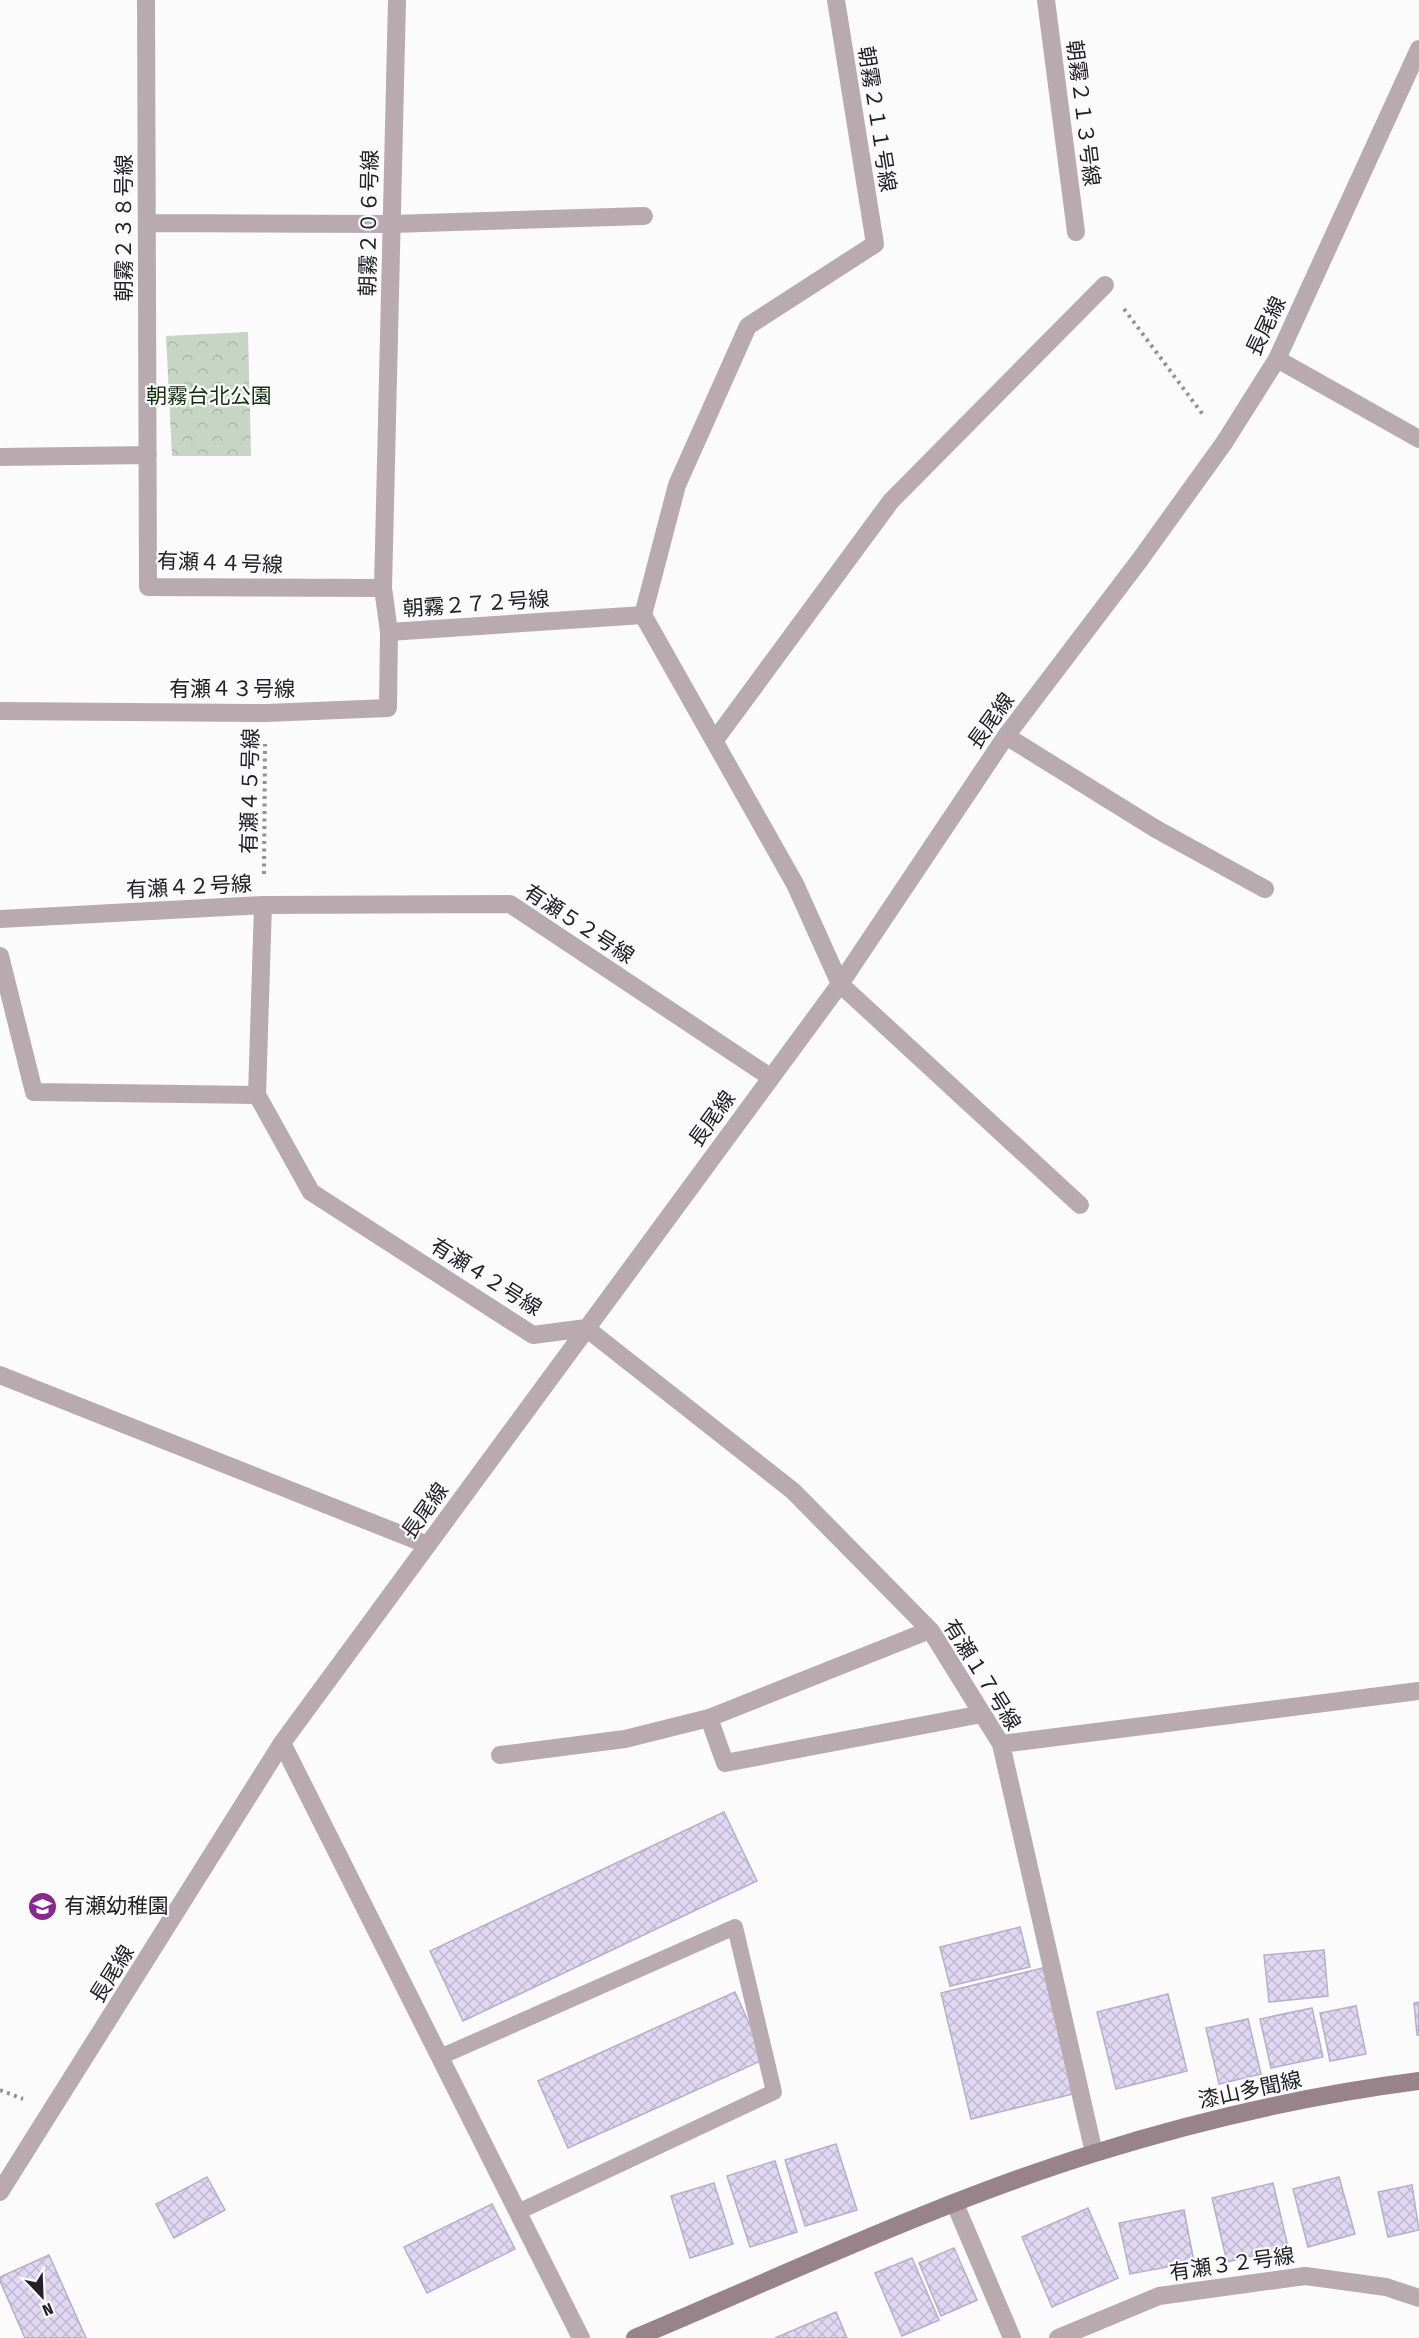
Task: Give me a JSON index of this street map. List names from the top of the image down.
{
  "streets": {
    "street": [
      "朝霧２１３号線",
      "朝霧２１１号線",
      "朝霧２０６号線",
      "朝霧２３８号線",
      "長尾線",
      "有瀬４４号線",
      "朝霧２７２号線",
      "有瀬４３号線",
      "有瀬４２号線",
      "有瀬５２号線",
      "有瀬１７号線",
      "漆山多聞線",
      "有瀬３２号線"
    ],
    "path": ["有瀬４５号線"]
  },
  "crossings": [
    ["朝霧２１１号線", "朝霧２７２号線"],
    ["朝霧２０６号線", "朝霧２７２号線"],
    ["朝霧２３８号線", "有瀬４４号線"],
    ["長尾線", "有瀬４２号線"],
    ["長尾線", "有瀬５２号線"],
    ["長尾線", "有瀬１７号線"],
    ["有瀬４４号線", "朝霧２７２号線"],
    ["朝霧２７２号線", "有瀬４３号線"],
    ["有瀬４３号線", "有瀬４５号線"],
    ["有瀬４５号線", "有瀬４２号線"],
    ["有瀬４５号線", "有瀬５２号線"],
    ["有瀬４２号線", "有瀬５２号線"],
    ["有瀬４２号線", "有瀬１７号線"],
    ["有瀬１７号線", "漆山多聞線"]
  ],
  "parks": ["朝霧台北公園"],
  "places": {
    "school or university": ["有瀬幼稚園"]
  },
  "north": "bottom right"
}
